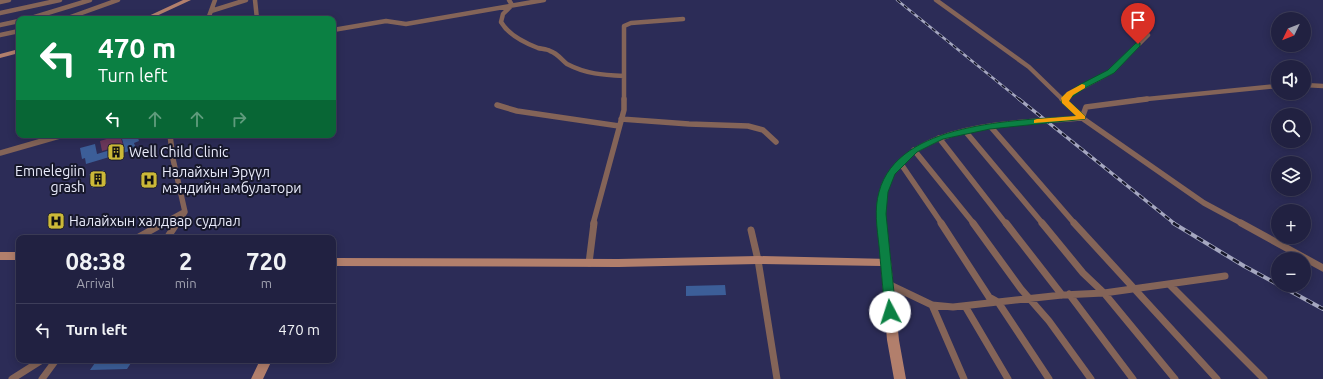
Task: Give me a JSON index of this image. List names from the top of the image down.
{
  "places": {
    "building": ["Well Child Clinic", "Emnelegiin grash"],
    "hospital": ["Налайхын Эрүүл мэндийн амбулатори", "Налайхын халдвар судлал"]
  },
  "north": "bottom left",
  "page": {
    "map_buttons": ["+", "−"],
    "turn": ["470 m", "Turn left"],
    "eta": [
      "08:38",
      "Arrival",
      "2",
      "min",
      "720",
      "m"
    ],
    "list": [
      {
        "name": "Turn left",
        "value": "470 m"
      }
    ]
  }
}
